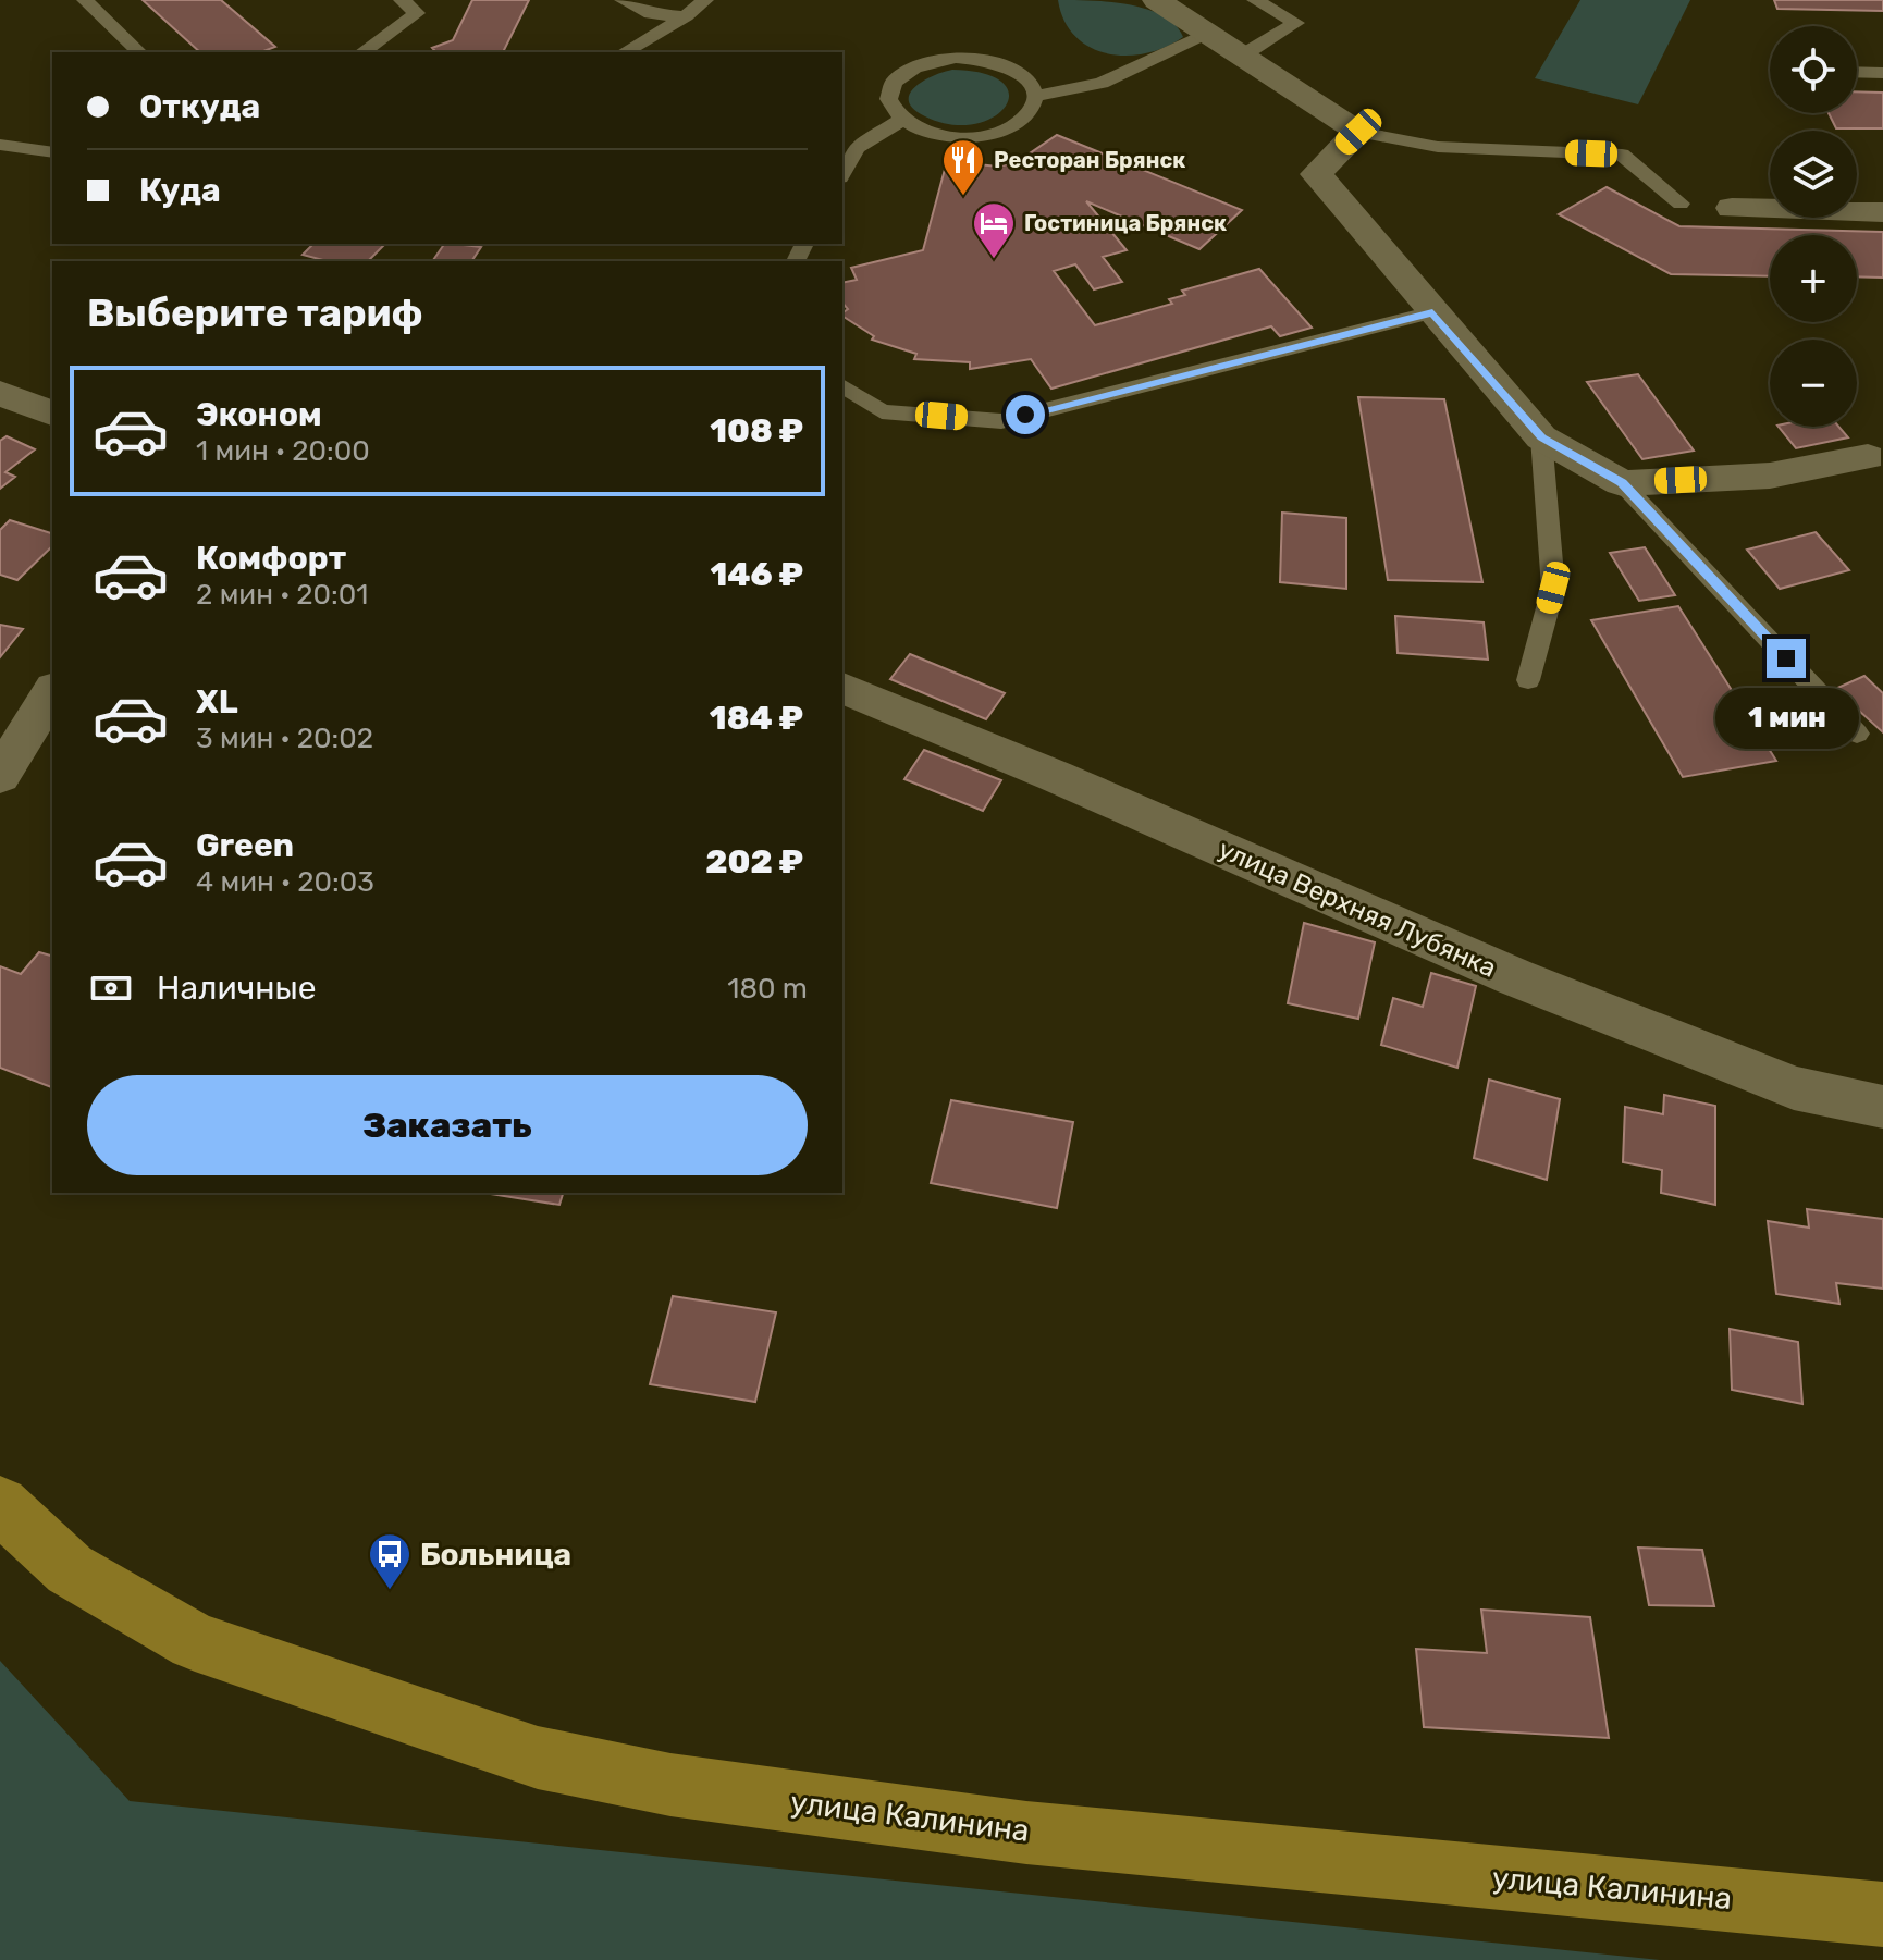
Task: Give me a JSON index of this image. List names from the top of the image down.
{
  "streets": {
    "main road": ["улица Калинина"],
    "street": ["улица Верхняя Лубянка"]
  },
  "places": {
    "restaurant": ["Ресторан Брянск"],
    "hotel": ["Гостиница Брянск"],
    "bus stop": ["Больница"]
  },
  "page": {
    "map_buttons": ["+", "−"],
    "banner": ["Откуда", "Куда"],
    "heading": "Выберите тариф",
    "list": [
      {
        "name": "Эконом",
        "note": "1 мин · 20:00",
        "value": "108 ₽"
      },
      {
        "name": "Комфорт",
        "note": "2 мин · 20:01",
        "value": "146 ₽"
      },
      {
        "name": "XL",
        "note": "3 мин · 20:02",
        "value": "184 ₽"
      },
      {
        "name": "Green",
        "note": "4 мин · 20:03",
        "value": "202 ₽"
      }
    ],
    "bubble": "1 мин",
    "pay": ["Наличные", "180 m"],
    "buttons": "Заказать"
  }
}
